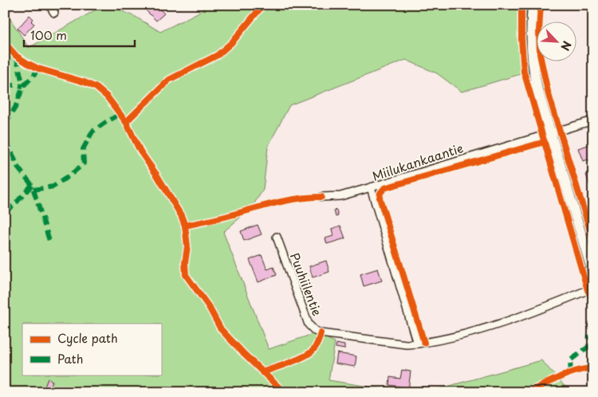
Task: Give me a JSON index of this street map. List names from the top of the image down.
{
  "streets": {
    "street": ["Miilukankaantie", "Puuhiilentie"]
  },
  "crossings": [
    ["Miilukankaantie", "Puuhiilentie"]
  ],
  "legend": ["Cycle path", "Path"],
  "scale_bar": "100 m",
  "north": "bottom right"
}
